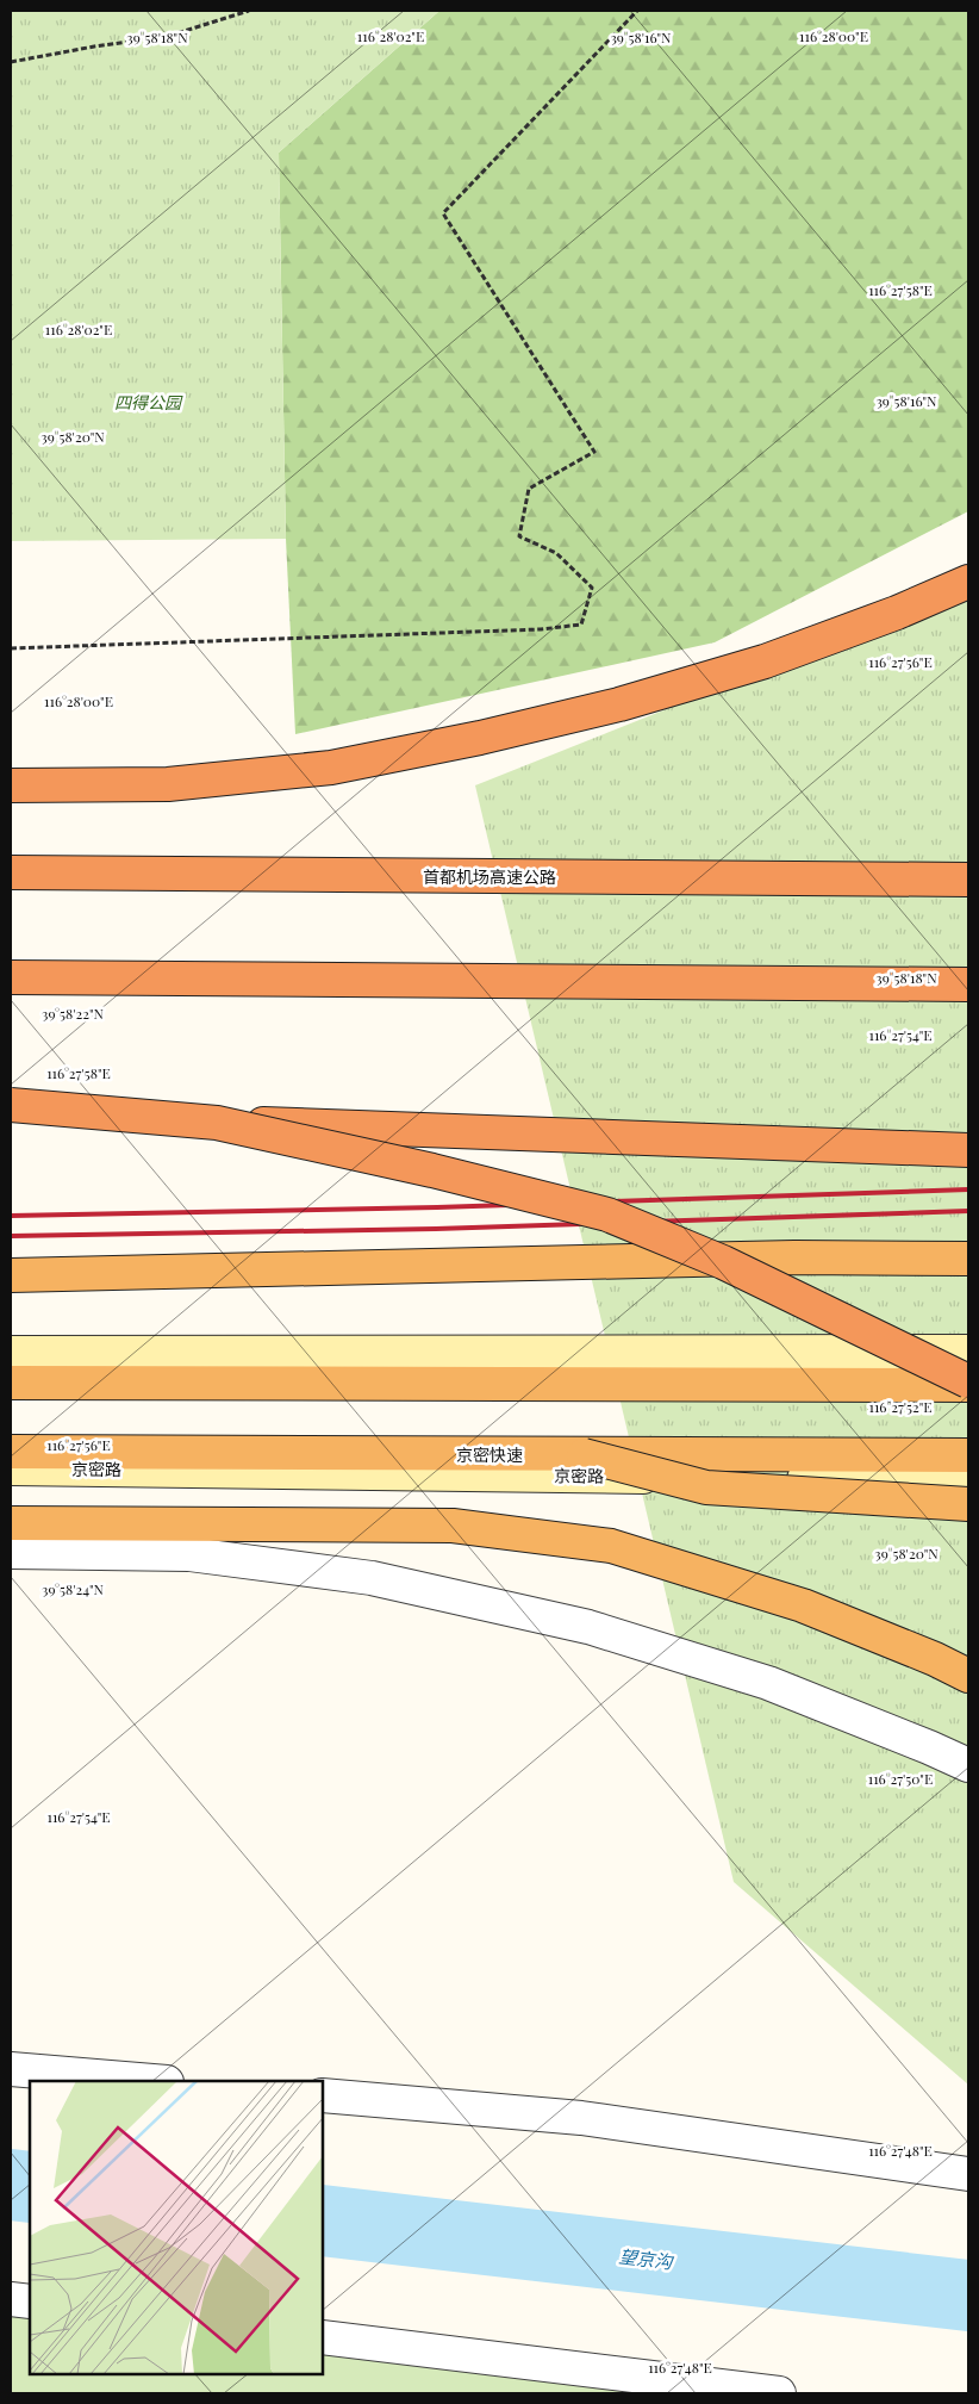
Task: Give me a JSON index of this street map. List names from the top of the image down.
{
  "streets": {
    "highway": ["首都机场高速公路", "京密快速"],
    "main road": ["京密路"]
  },
  "water": ["望京沟"],
  "parks": ["四得公园"],
  "coordinates": [
    "116°28'02\"E",
    "116°28'00\"E",
    "39°58'18\"N",
    "39°58'16\"N",
    "116°27'58\"E",
    "39°58'20\"N",
    "116°27'56\"E",
    "39°58'22\"N",
    "116°27'54\"E",
    "116°27'52\"E",
    "39°58'24\"N",
    "116°27'50\"E",
    "116°27'48\"E"
  ]
}
